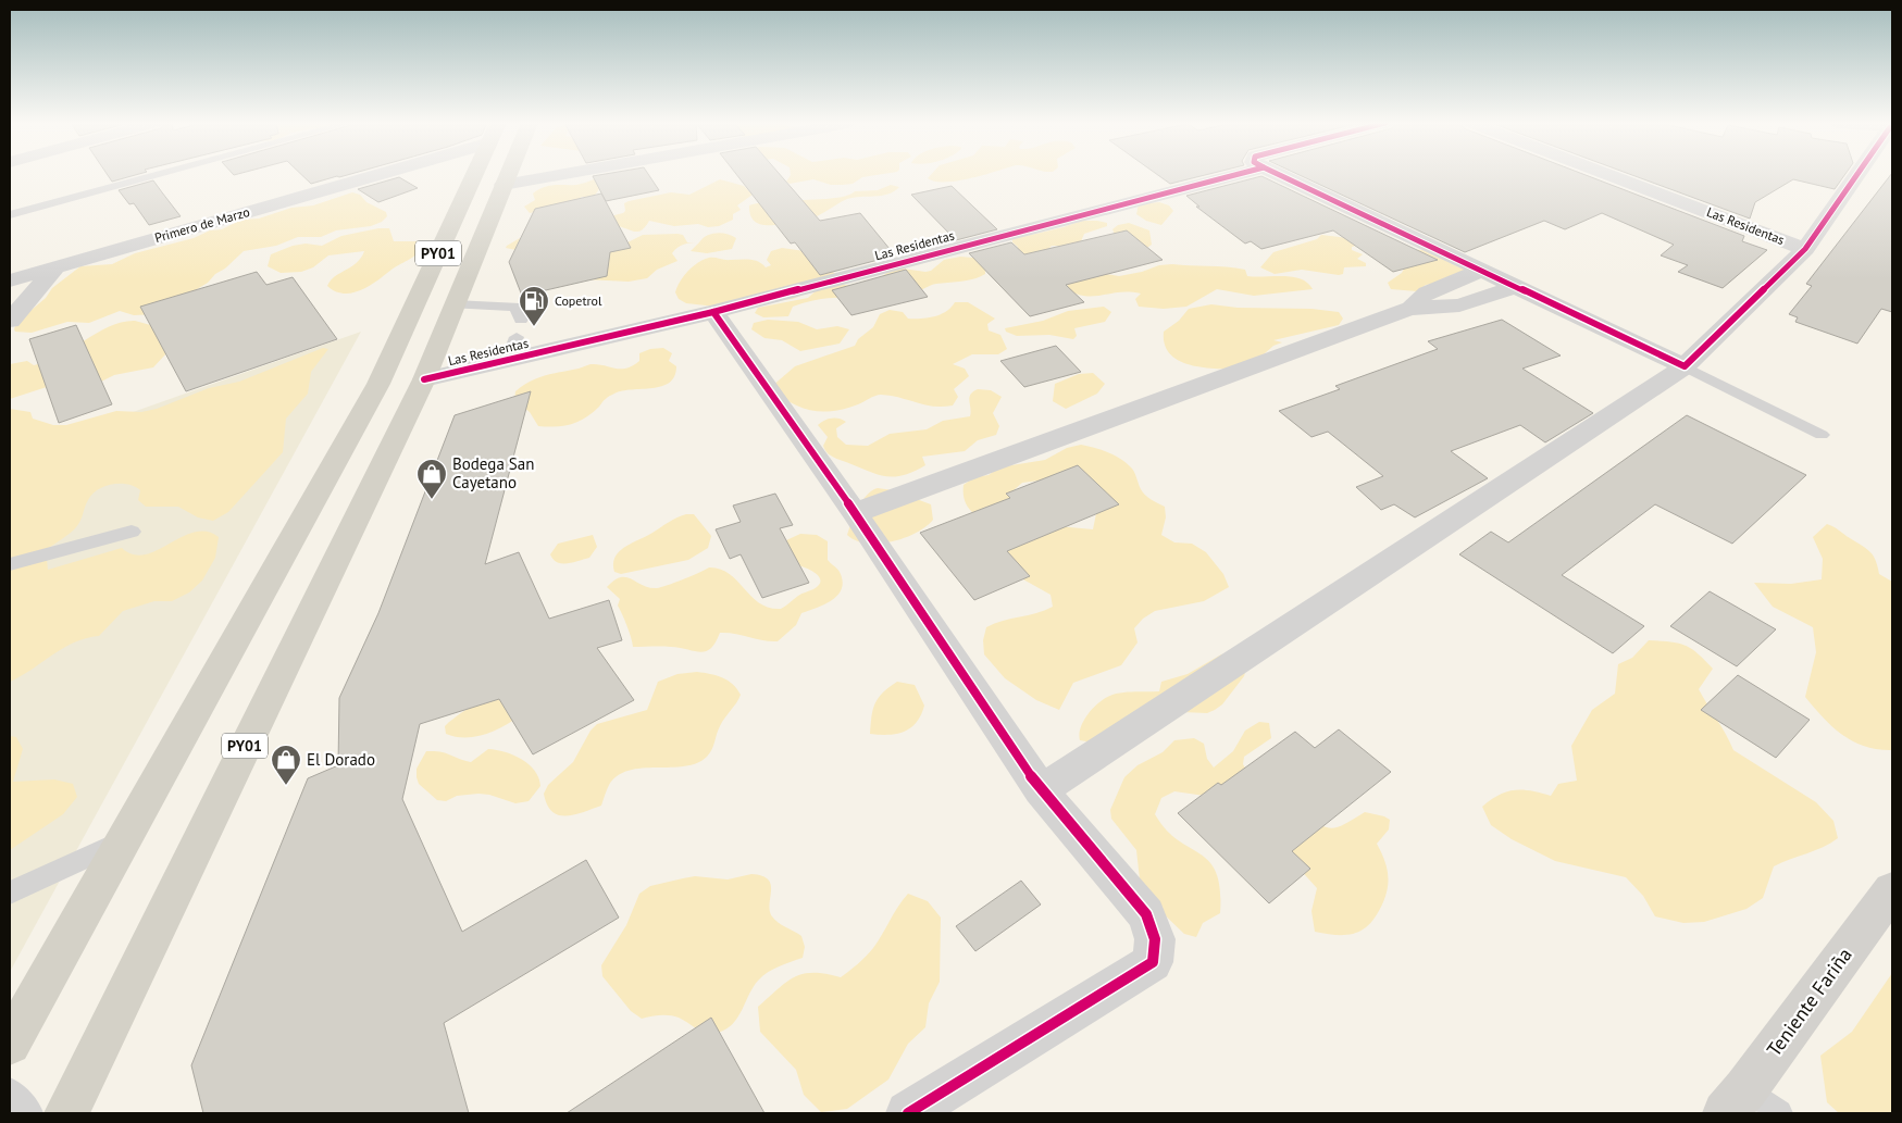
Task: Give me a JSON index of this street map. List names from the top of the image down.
{
  "streets": {
    "highway": ["PY01"],
    "street": ["Primero de Marzo", "Las Residentas", "Teniente Fariña"]
  },
  "crossings": [
    ["Las Residentas", "PY01"]
  ],
  "places": {
    "fuel station": ["Copetrol"],
    "shop": ["Bodega San Cayetano", "El Dorado"]
  }
}
